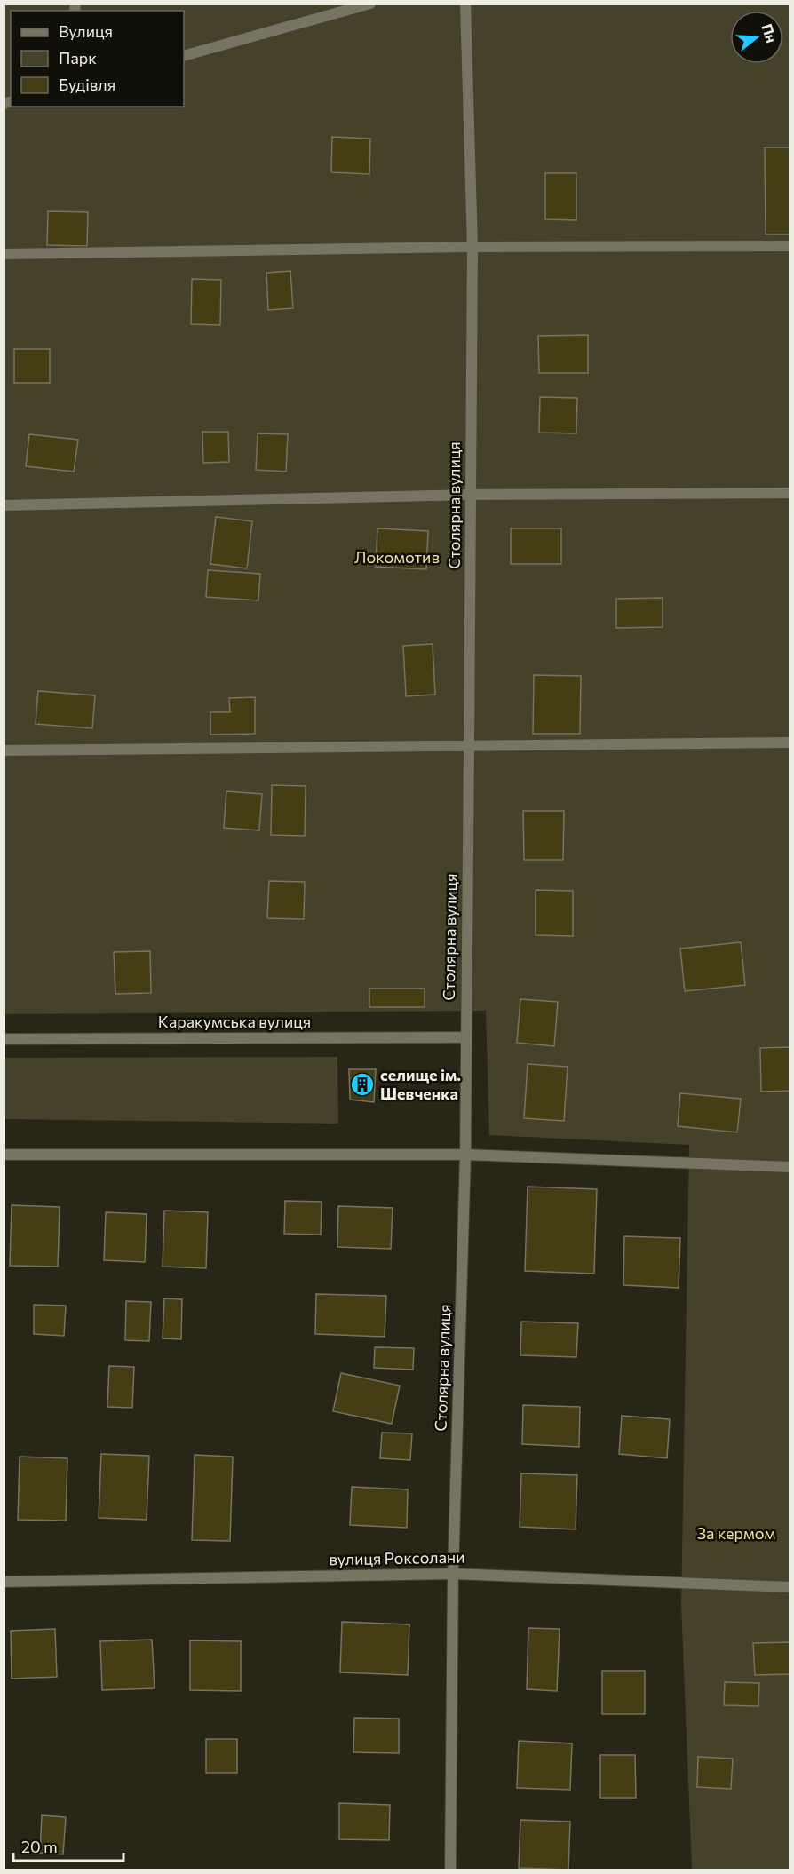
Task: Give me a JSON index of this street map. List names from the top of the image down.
{
  "streets": {
    "street": ["Столярна вулиця", "Каракумська вулиця", "вулиця Роксолани"]
  },
  "crossings": [
    ["Столярна вулиця", "Каракумська вулиця"],
    ["Столярна вулиця", "вулиця Роксолани"]
  ],
  "parks": ["Локомотив", "За кермом"],
  "places": {
    "building": ["селище ім. Шевченка"]
  },
  "legend": ["Вулиця", "Парк", "Будівля"],
  "scale_bar": "20 m",
  "north": "right"
}
